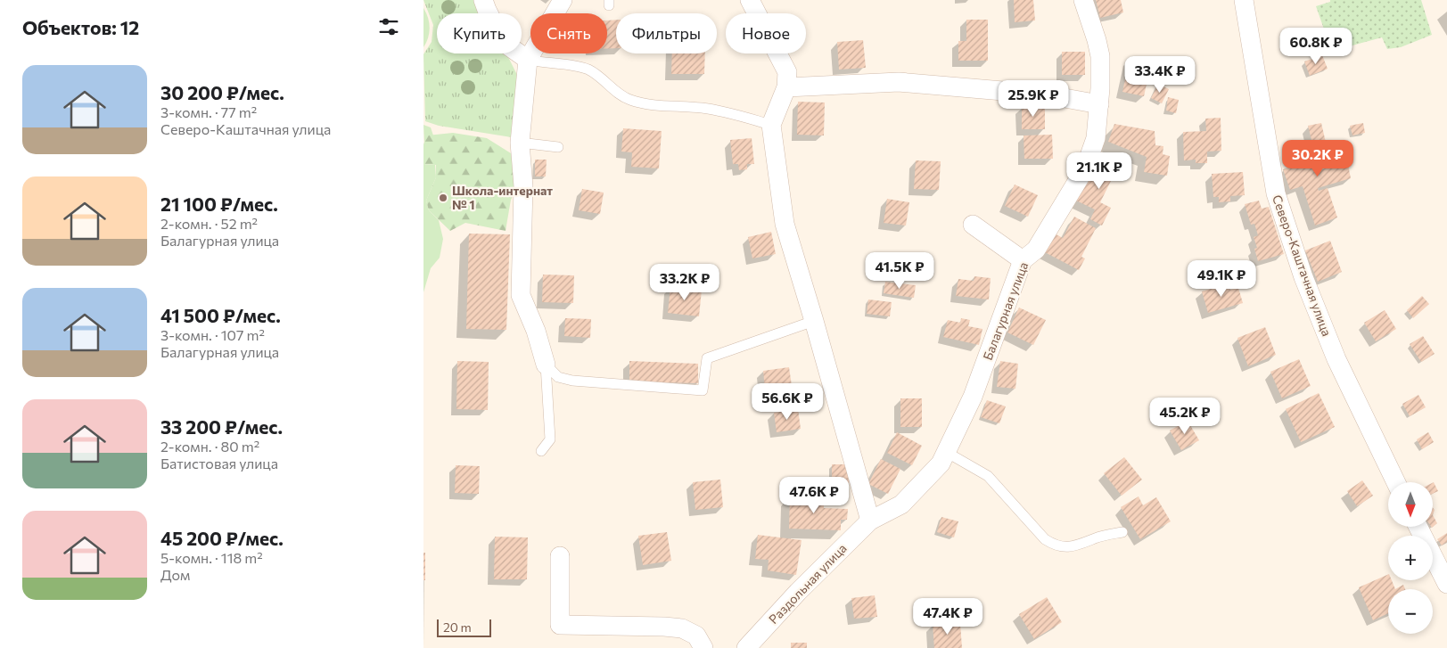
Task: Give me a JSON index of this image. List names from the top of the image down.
{
  "streets": {
    "street": ["Северо-Каштачная улица", "Балагурная улица", "Раздольная улица"]
  },
  "crossings": [
    ["Балагурная улица", "Раздольная улица"]
  ],
  "places": ["Школа-интернат № 1"],
  "scale_bar": "20 m",
  "north": "bottom",
  "page": {
    "heading": "Объектов: 12",
    "chip": [
      "Купить",
      "Снять",
      "Фильтры",
      "Новое"
    ],
    "price": [
      "60.8K ₽",
      "33.4K ₽",
      "25.9K ₽",
      "30.2K ₽",
      "21.1K ₽",
      "41.5K ₽",
      "49.1K ₽",
      "33.2K ₽",
      "56.6K ₽",
      "45.2K ₽",
      "47.6K ₽",
      "47.4K ₽"
    ],
    "list": [
      {
        "name": "30 200 ₽/мес.",
        "note": "3-комн. · 77 m² · Северо-Каштачная улица"
      },
      {
        "name": "21 100 ₽/мес.",
        "note": "2-комн. · 52 m² · Балагурная улица"
      },
      {
        "name": "41 500 ₽/мес.",
        "note": "3-комн. · 107 m² · Балагурная улица"
      },
      {
        "name": "33 200 ₽/мес.",
        "note": "2-комн. · 80 m² · Батистовая улица"
      },
      {
        "name": "45 200 ₽/мес.",
        "note": "5-комн. · 118 m² · Дом"
      }
    ],
    "map_buttons": ["+", "−"],
    "scale": "20 m"
  }
}
